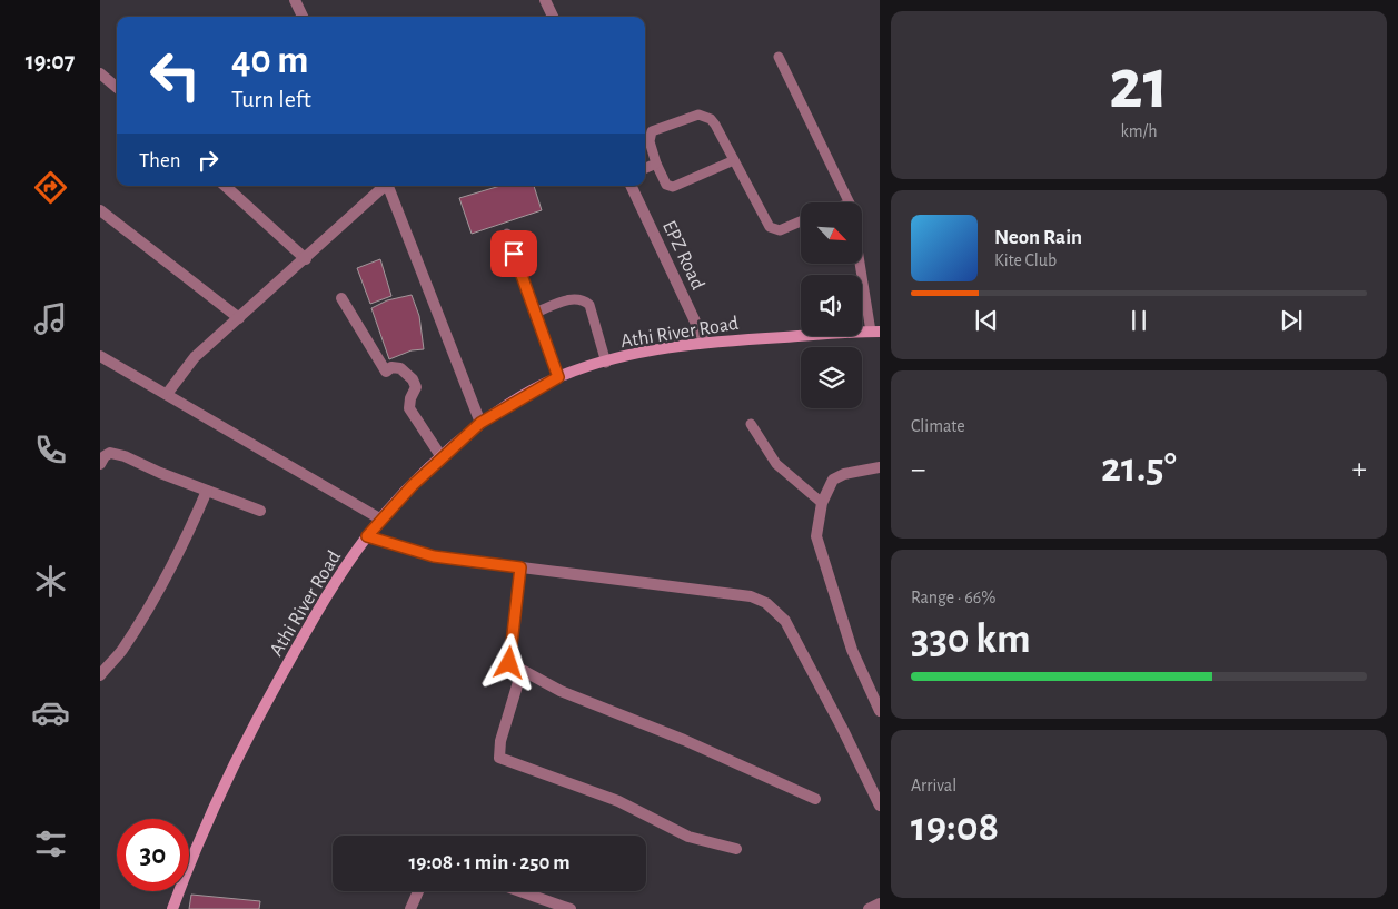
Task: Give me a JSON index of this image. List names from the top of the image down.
{
  "streets": {
    "main road": ["Athi River Road"],
    "street": ["EPZ Road"]
  },
  "crossings": [
    ["EPZ Road", "Athi River Road"]
  ],
  "north": "bottom right",
  "page": {
    "tabs": "19:07",
    "tile": [
      ["21", "km/h"],
      "Climate",
      ["Range · 66%", "330 km"],
      ["Arrival", "19:08"]
    ],
    "turn": ["40 m", "Turn left"],
    "then": "Then",
    "song": ["Neon Rain", "Kite Club"],
    "heat": ["−", "21.5°", "+"],
    "limit": "30",
    "trip": "19:08 · 1 min · 250 m"
  }
}
